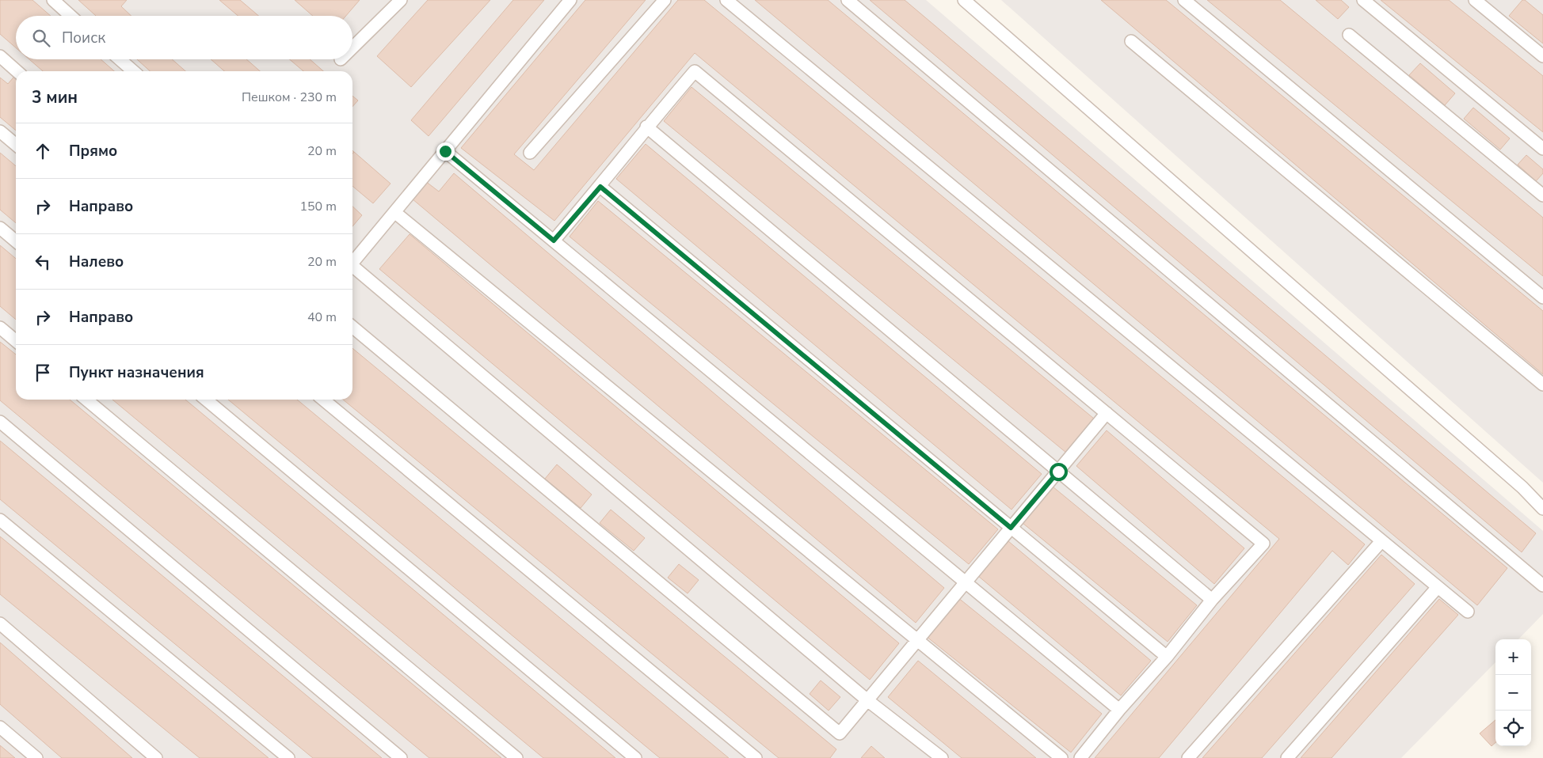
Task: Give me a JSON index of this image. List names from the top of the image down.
{
  "page": {
    "search": "Поиск",
    "heading": ["3 мин", "Пешком · 230 m"],
    "list": [
      ["Прямо", "20 m"],
      ["Направо", "150 m"],
      ["Налево", "20 m"],
      ["Направо", "40 m"],
      "Пункт назначения"
    ],
    "map_buttons": ["+", "−"]
  }
}
